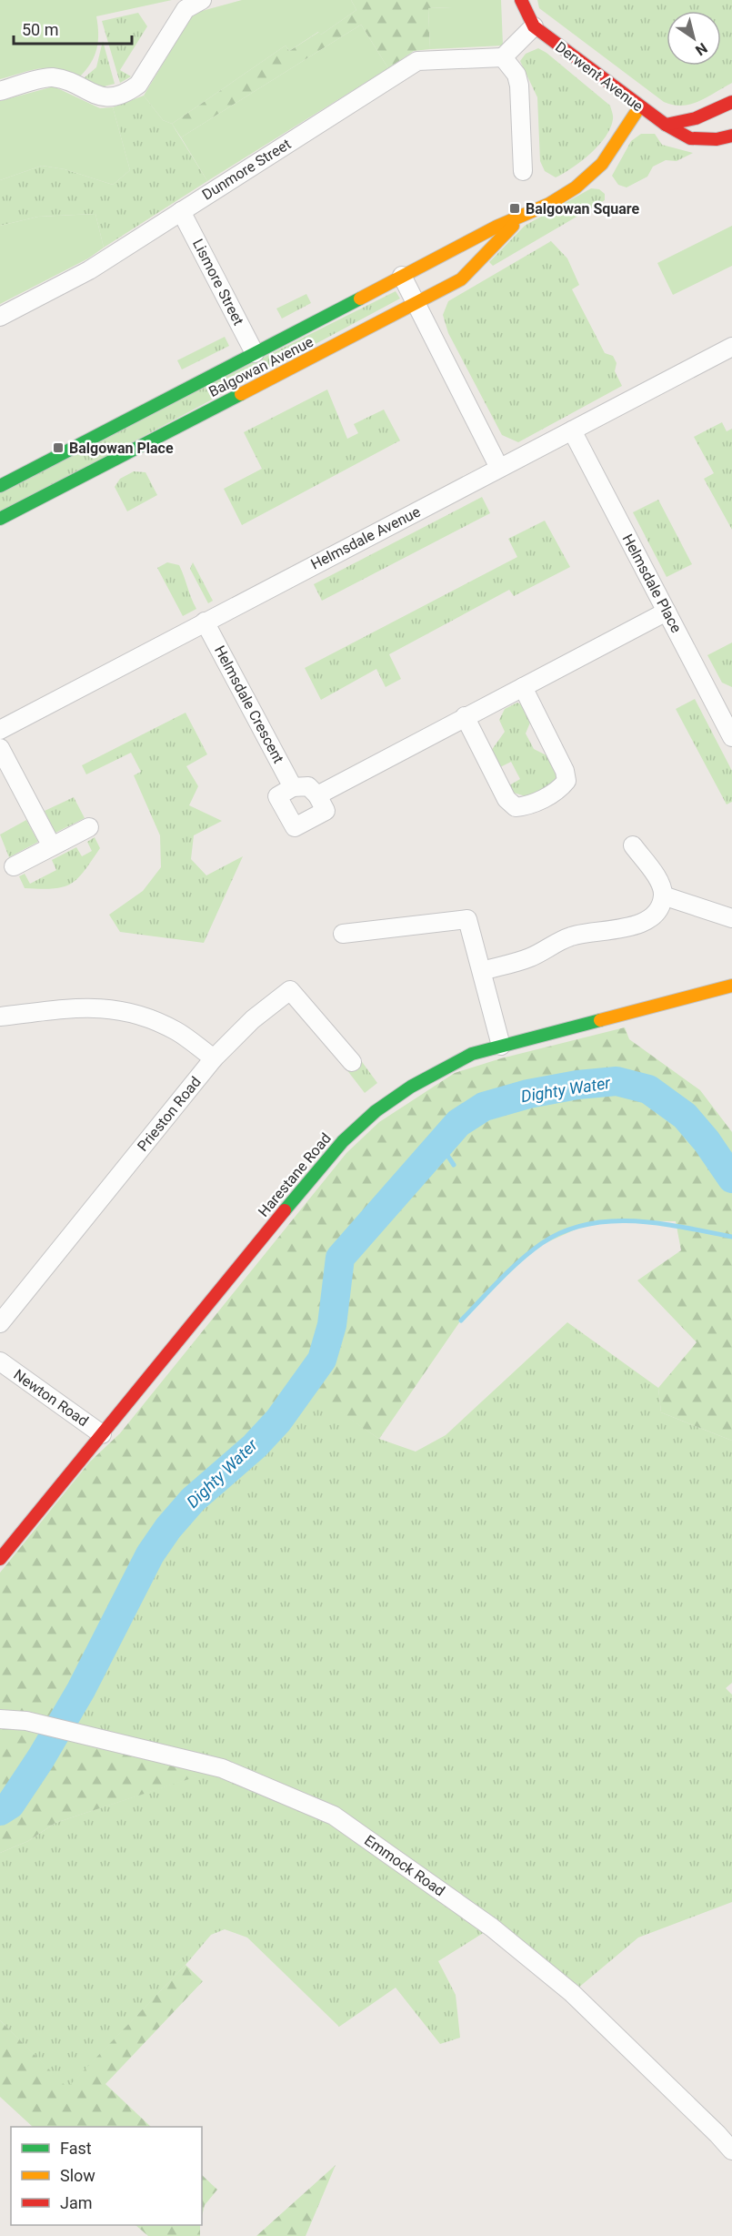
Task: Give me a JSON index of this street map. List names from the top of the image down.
{
  "streets": {
    "street": [
      "Derwent Avenue",
      "Dunmore Street",
      "Lismore Street",
      "Balgowan Avenue",
      "Helmsdale Avenue",
      "Helmsdale Place",
      "Helmsdale Crescent",
      "Prieston Road",
      "Harestane Road",
      "Newton Road",
      "Emmock Road"
    ]
  },
  "crossings": [
    ["Derwent Avenue", "Balgowan Avenue"],
    ["Dunmore Street", "Lismore Street"],
    ["Lismore Street", "Balgowan Avenue"],
    ["Helmsdale Avenue", "Helmsdale Place"],
    ["Helmsdale Avenue", "Helmsdale Crescent"],
    ["Harestane Road", "Newton Road"]
  ],
  "water": ["Dighty Water"],
  "places": {
    "transit": ["Balgowan Square", "Balgowan Place"]
  },
  "legend": ["Fast", "Slow", "Jam"],
  "scale_bar": "50 m",
  "north": "bottom right"
}
